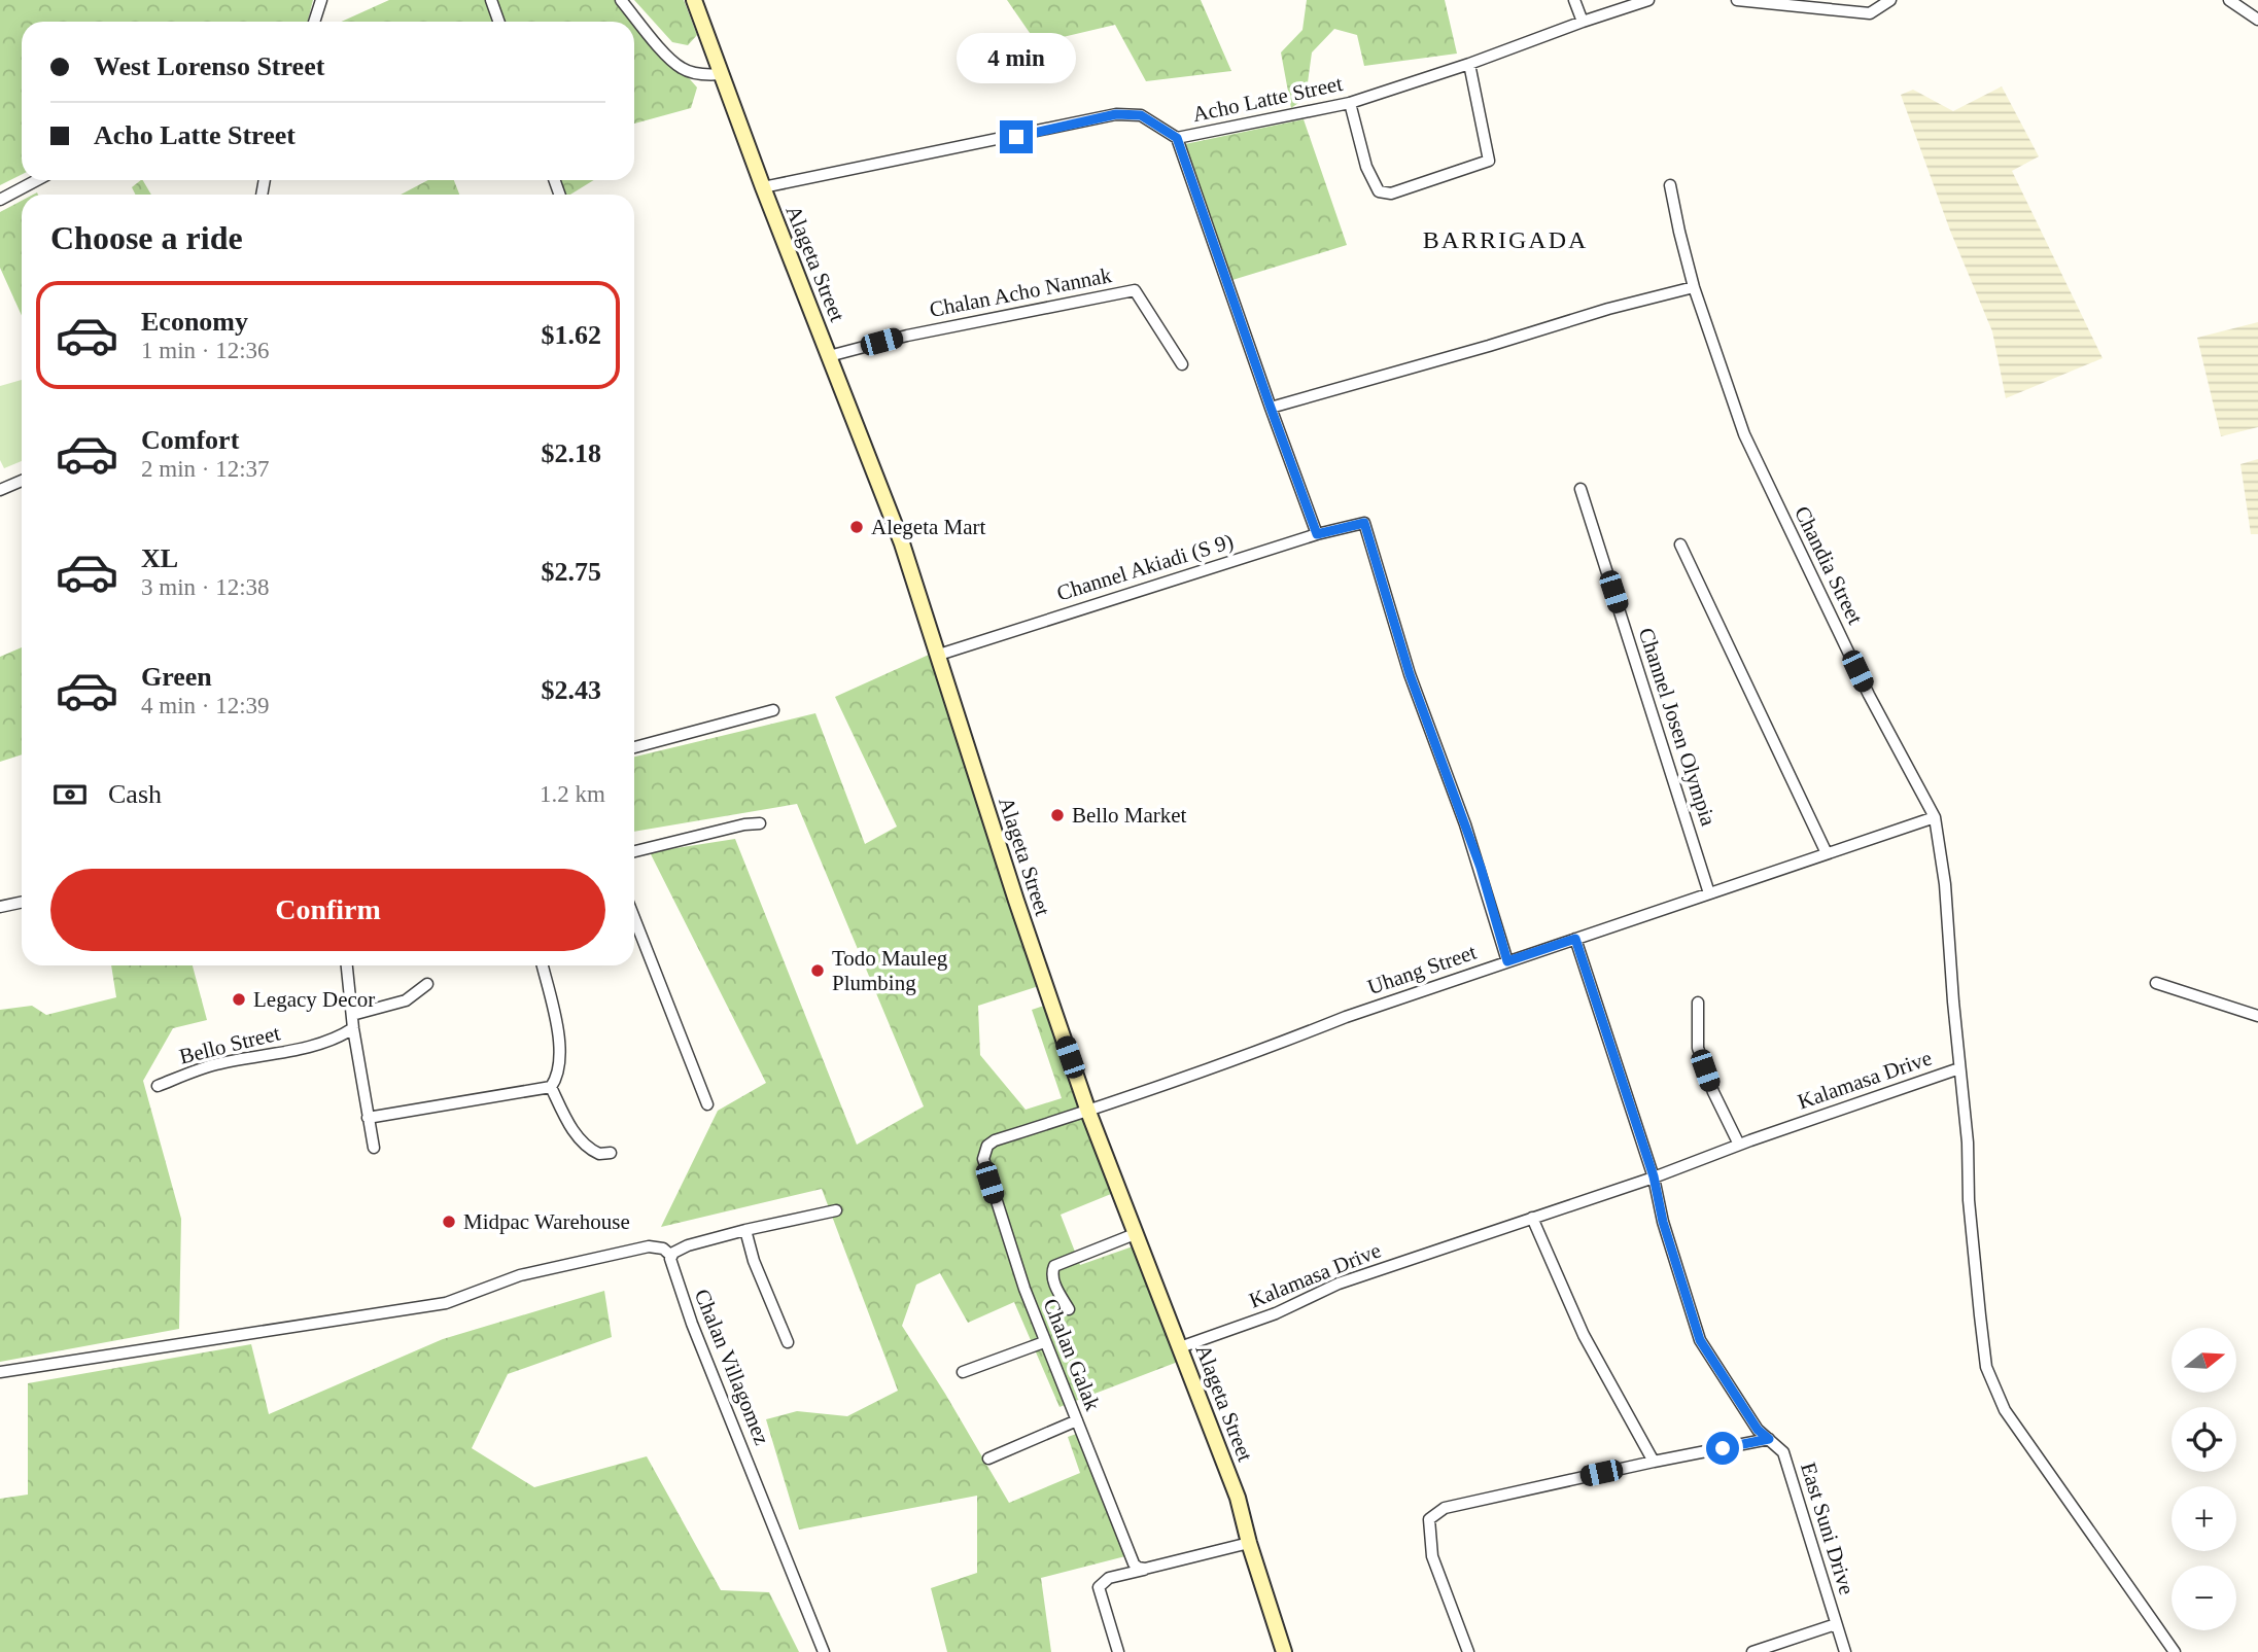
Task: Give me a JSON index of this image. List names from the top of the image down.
{
  "streets": {
    "main road": ["Alageta Street"],
    "street": [
      "Acho Latte Street",
      "Chalan Acho Nannak",
      "Chandia Street",
      "Channel Akiadi (S 9)",
      "Channel Josen Olympia",
      "Uhang Street",
      "Bello Street",
      "Kalamasa Drive",
      "Chalan Galak",
      "Chalan Villagomez",
      "East Suni Drive"
    ]
  },
  "crossings": [
    ["Acho Latte Street", "Alageta Street"],
    ["Alageta Street", "Chalan Acho Nannak"],
    ["Alageta Street", "Channel Akiadi (S 9)"],
    ["Alageta Street", "Uhang Street"],
    ["Alageta Street", "Kalamasa Drive"],
    ["Alageta Street", "Chalan Galak"],
    ["Chandia Street", "Uhang Street"],
    ["Chandia Street", "Kalamasa Drive"],
    ["Channel Akiadi (S 9)", "Uhang Street"],
    ["Channel Josen Olympia", "Uhang Street"],
    ["Uhang Street", "Chalan Galak"],
    ["Uhang Street", "East Suni Drive"],
    ["Kalamasa Drive", "East Suni Drive"]
  ],
  "districts": ["BARRIGADA"],
  "places": [
    "Alegeta Mart",
    "Bello Market",
    "Todo Mauleg Plumbing",
    "Legacy Decor",
    "Midpac Warehouse"
  ],
  "north": "right",
  "page": {
    "banner": ["West Lorenso Street", "Acho Latte Street"],
    "bubble": "4 min",
    "heading": "Choose a ride",
    "list": [
      {
        "name": "Economy",
        "note": "1 min · 12:36",
        "value": "$1.62"
      },
      {
        "name": "Comfort",
        "note": "2 min · 12:37",
        "value": "$2.18"
      },
      {
        "name": "XL",
        "note": "3 min · 12:38",
        "value": "$2.75"
      },
      {
        "name": "Green",
        "note": "4 min · 12:39",
        "value": "$2.43"
      }
    ],
    "pay": ["Cash", "1.2 km"],
    "buttons": "Confirm",
    "map_buttons": ["+", "−"]
  }
}
